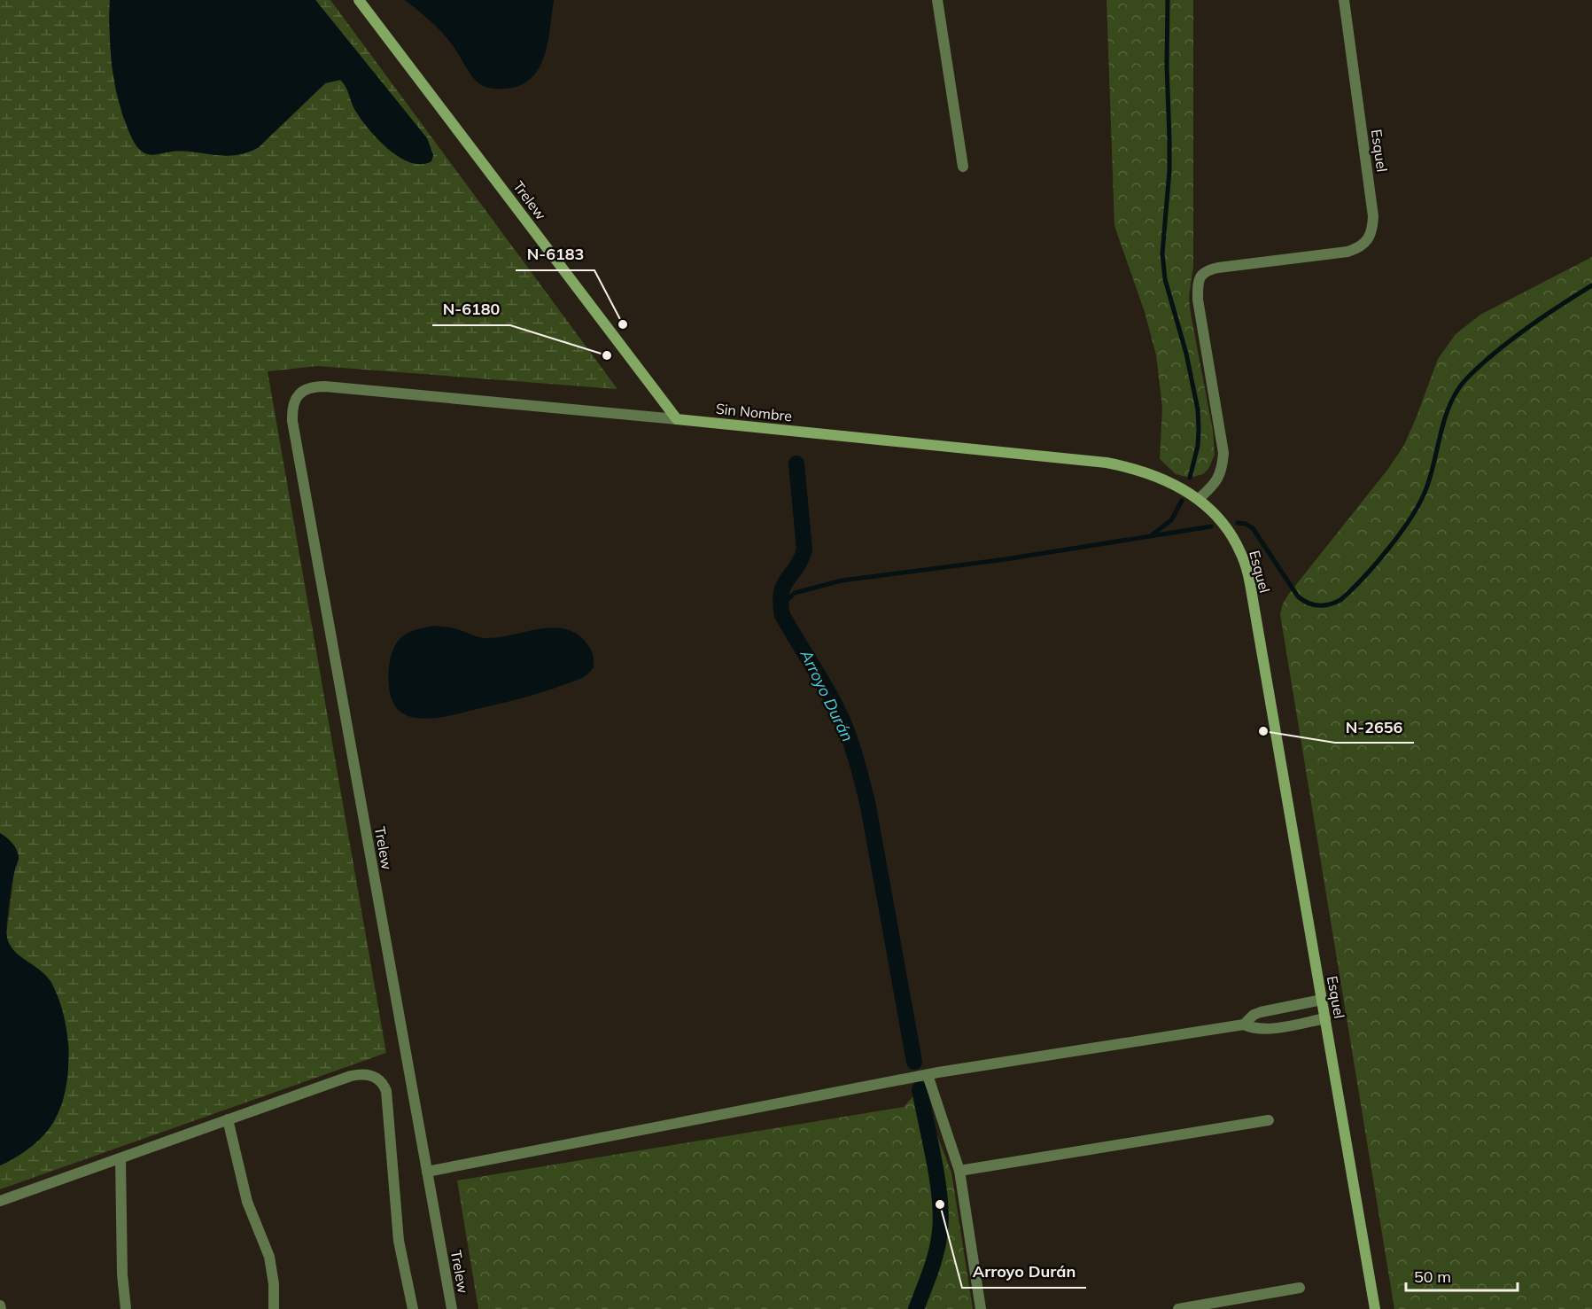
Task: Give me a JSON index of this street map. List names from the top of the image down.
{
  "streets": {
    "main road": ["Esquel", "Trelew", "Sin Nombre"]
  },
  "crossings": [
    ["Esquel", "Sin Nombre"],
    ["Trelew", "Sin Nombre"]
  ],
  "water": ["Arroyo Durán"],
  "places": [
    "N-6183",
    "N-6180",
    "N-2656",
    "Arroyo Durán"
  ],
  "scale_bar": "50 m"
}
